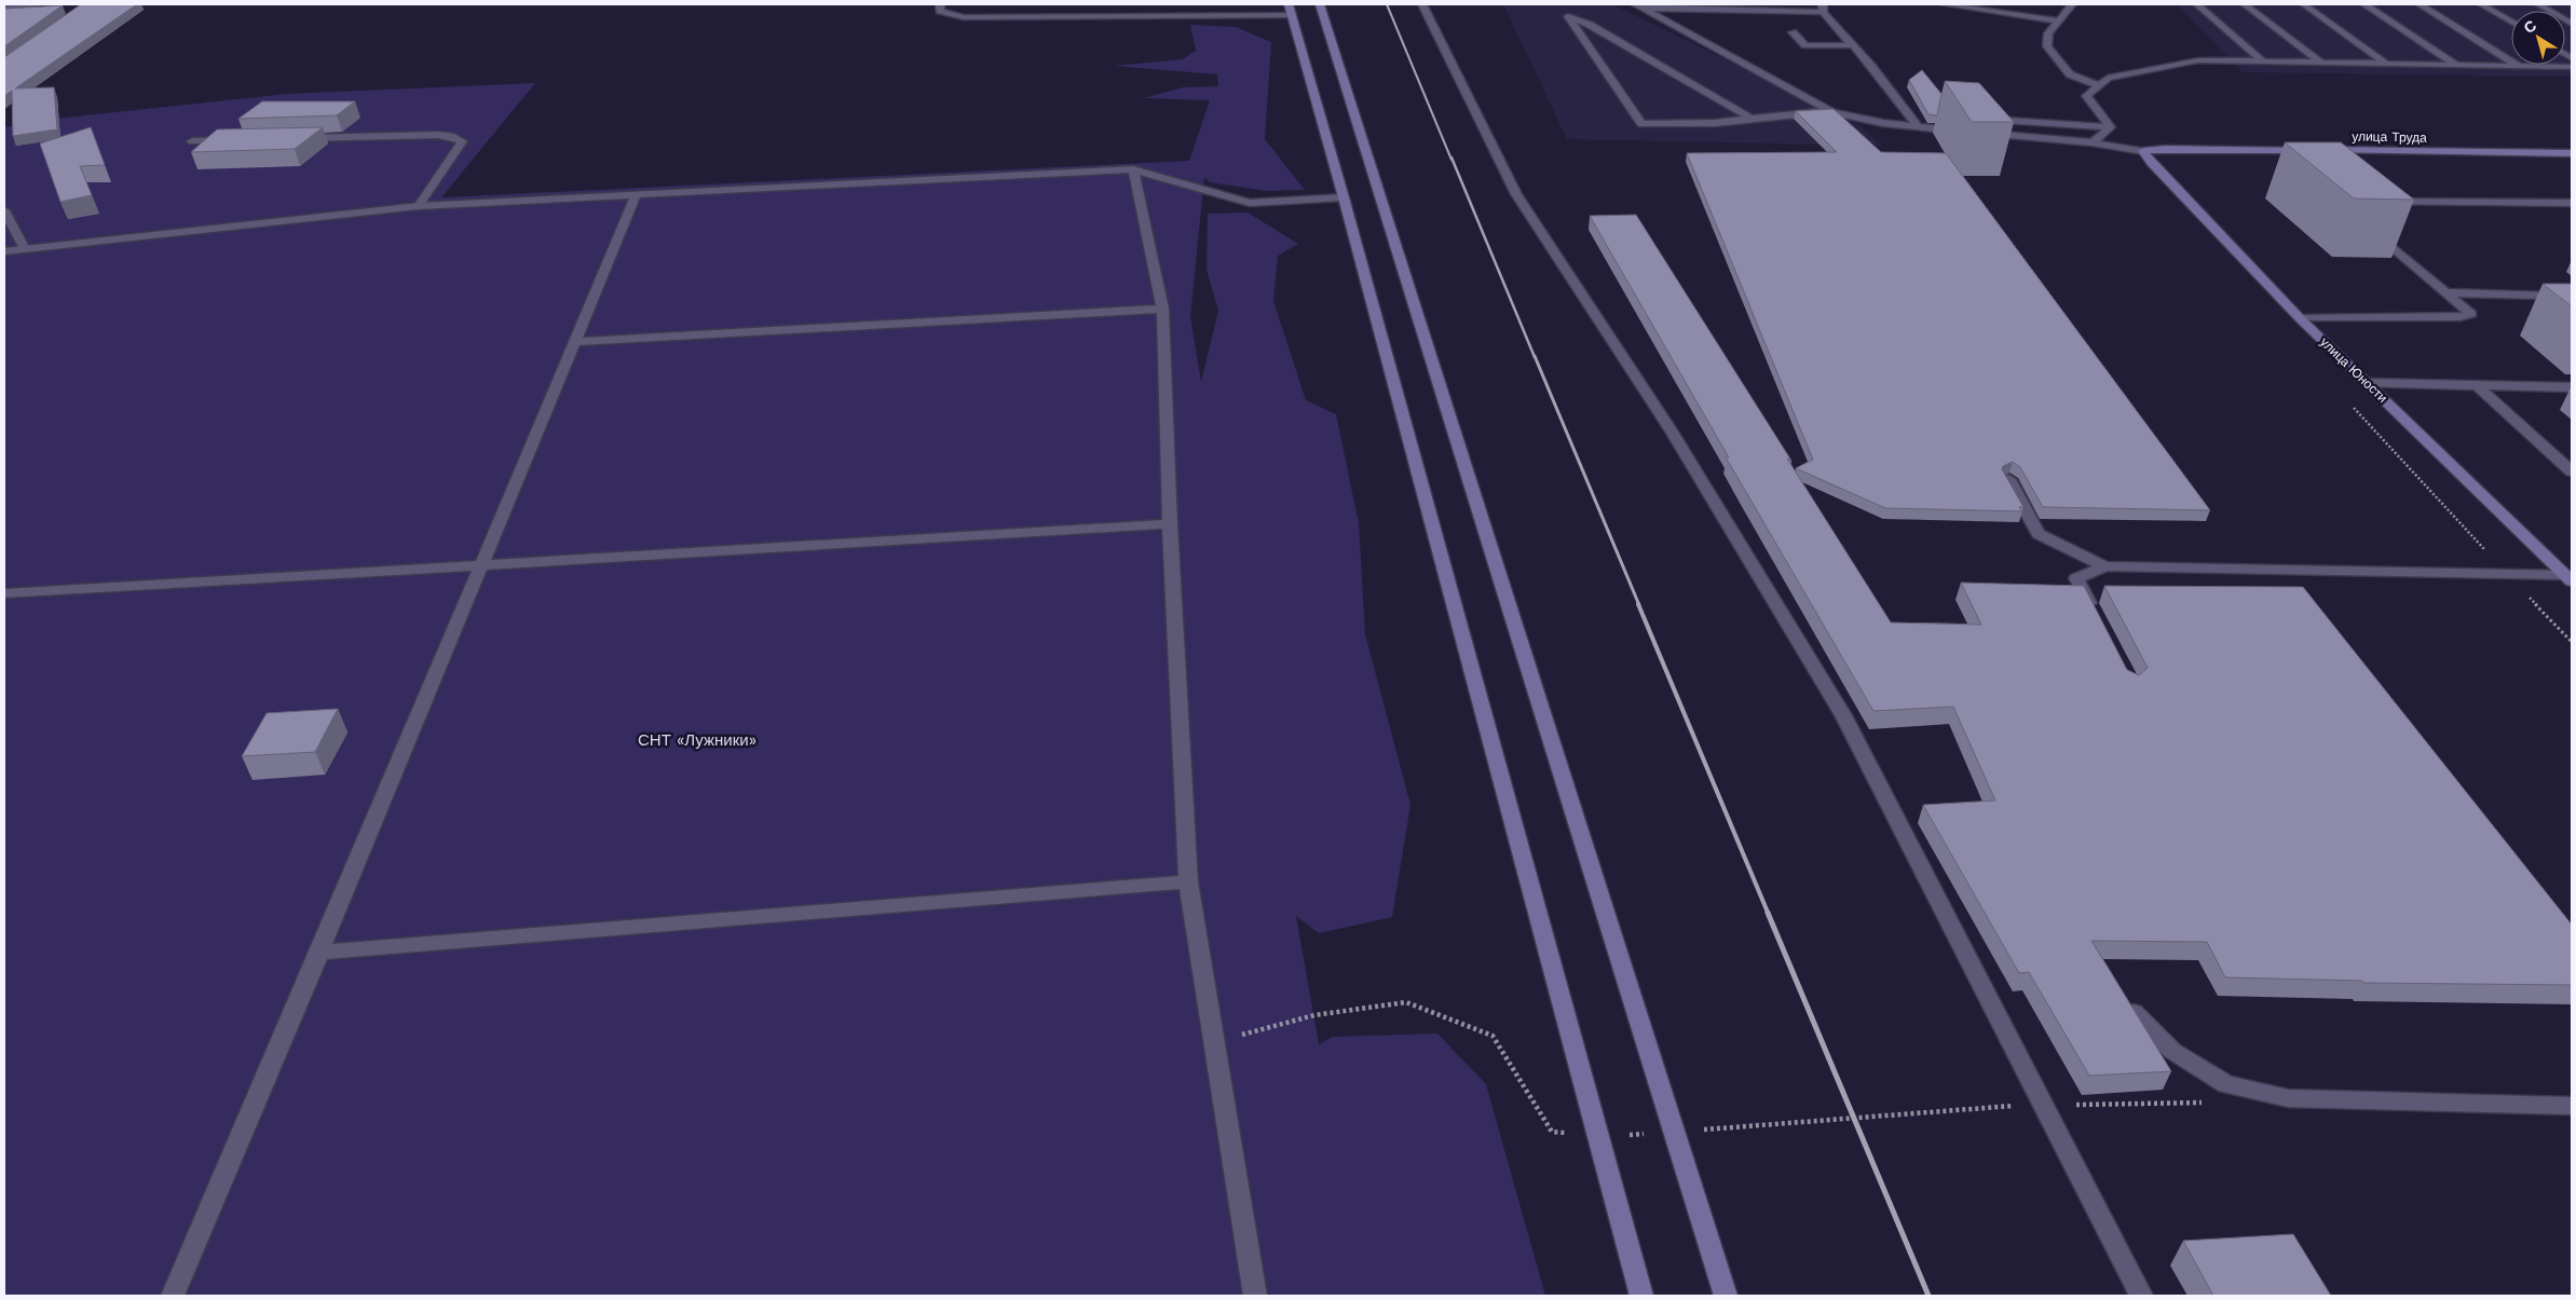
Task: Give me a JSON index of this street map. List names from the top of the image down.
{
  "streets": {
    "main road": ["улица Труда", "улица Юности"]
  },
  "crossings": [
    ["улица Труда", "улица Юности"]
  ],
  "parks": ["СНТ «Лужники»"],
  "north": "top left"
}
